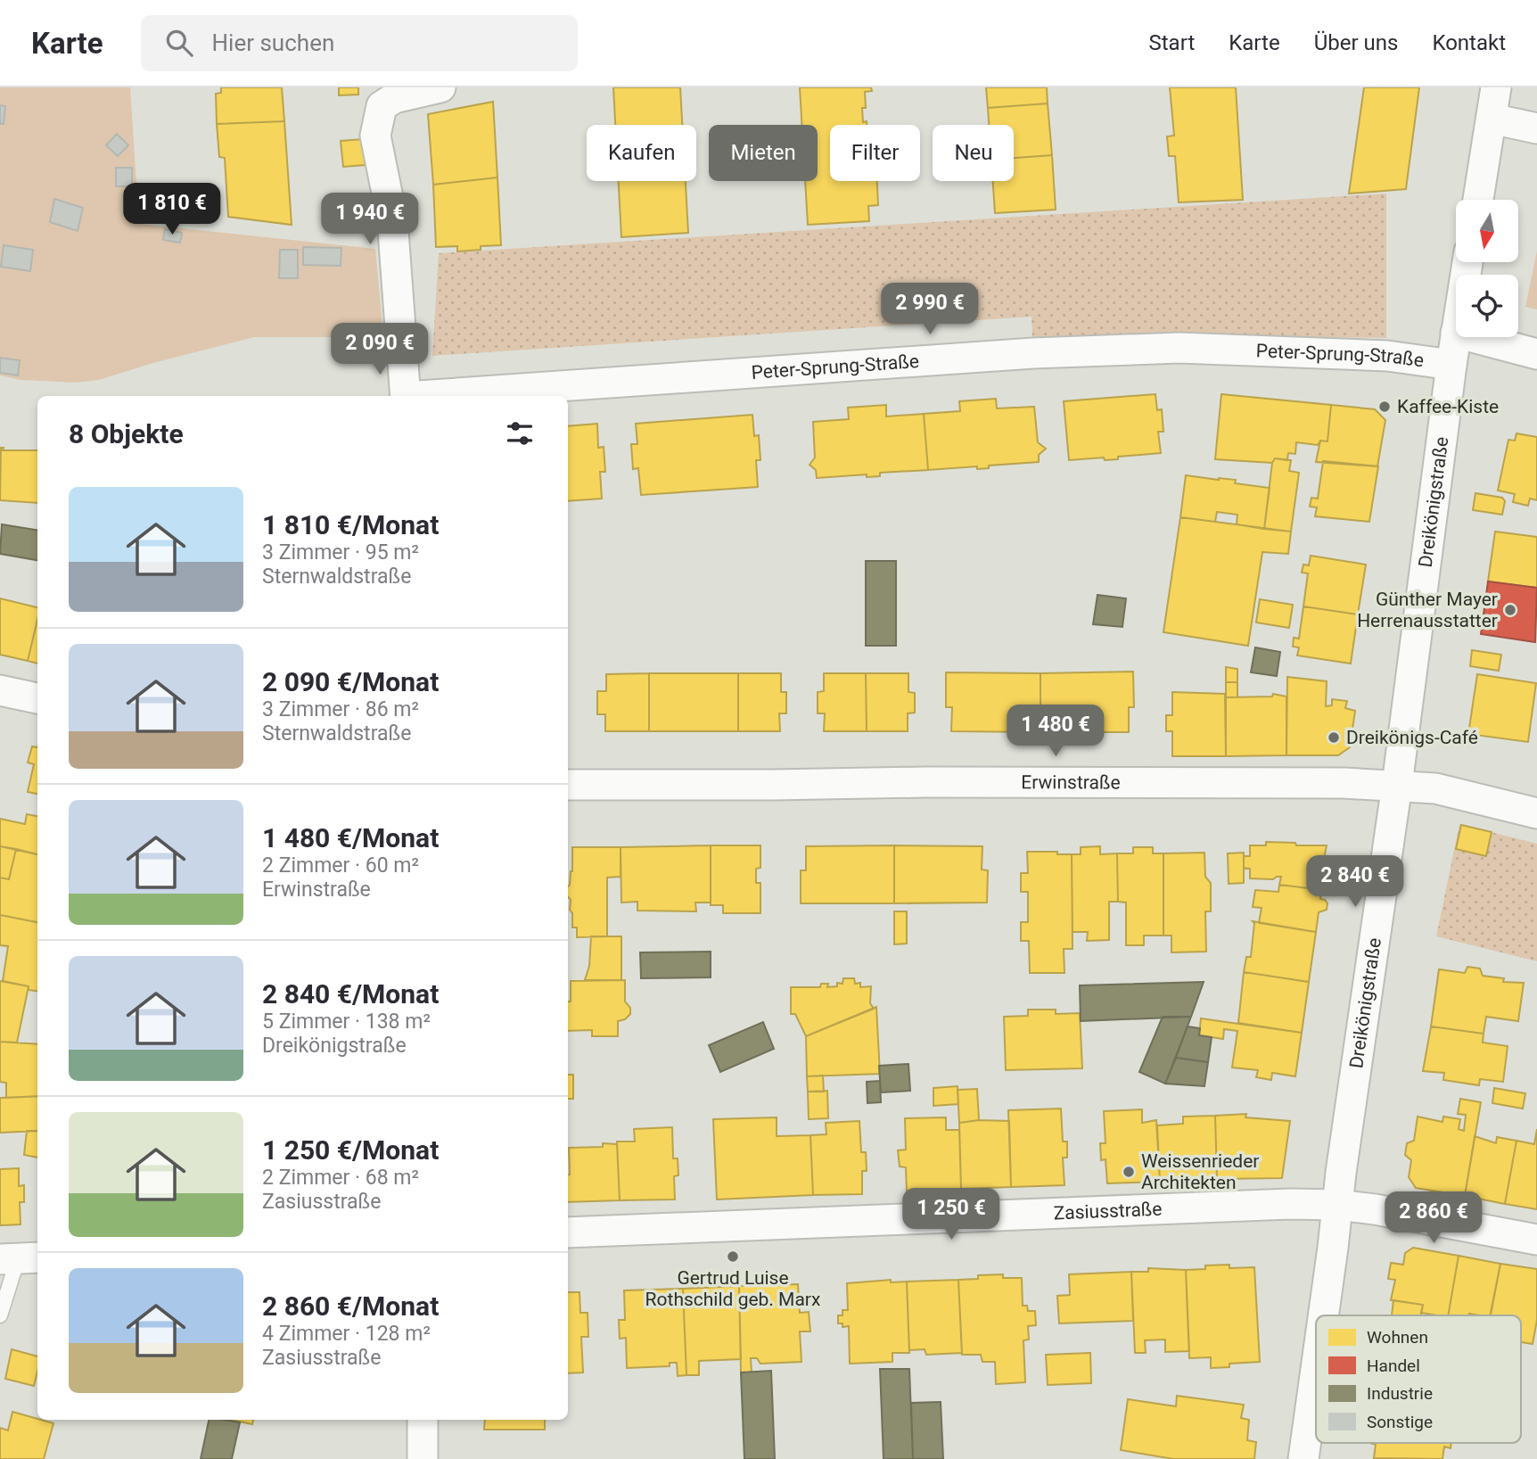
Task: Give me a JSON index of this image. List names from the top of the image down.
{
  "streets": {
    "street": [
      "Peter-Sprung-Straße",
      "Dreikönigstraße",
      "Erwinstraße",
      "Zasiusstraße"
    ]
  },
  "crossings": [
    ["Peter-Sprung-Straße", "Dreikönigstraße"],
    ["Dreikönigstraße", "Erwinstraße"],
    ["Dreikönigstraße", "Zasiusstraße"]
  ],
  "places": [
    "Kaffee-Kiste",
    "Günther Mayer Herrenausstatter",
    "Dreikönigs-Café",
    "Weissenrieder Architekten",
    "Gertrud Luise Rothschild geb. Marx"
  ],
  "legend": [
    "Wohnen",
    "Handel",
    "Industrie",
    "Sonstige"
  ],
  "north": "bottom",
  "page": {
    "header": "Karte",
    "search": "Hier suchen",
    "nav": [
      "Start",
      "Karte",
      "Über uns",
      "Kontakt"
    ],
    "chip": [
      "Kaufen",
      "Mieten",
      "Filter",
      "Neu"
    ],
    "price": [
      "1 810 €",
      "1 940 €",
      "2 990 €",
      "2 090 €",
      "1 480 €",
      "2 840 €",
      "1 250 €",
      "2 860 €"
    ],
    "heading": "8 Objekte",
    "list": [
      {
        "name": "1 810 €/Monat",
        "note": "3 Zimmer · 95 m² · Sternwaldstraße"
      },
      {
        "name": "2 090 €/Monat",
        "note": "3 Zimmer · 86 m² · Sternwaldstraße"
      },
      {
        "name": "1 480 €/Monat",
        "note": "2 Zimmer · 60 m² · Erwinstraße"
      },
      {
        "name": "2 840 €/Monat",
        "note": "5 Zimmer · 138 m² · Dreikönigstraße"
      },
      {
        "name": "1 250 €/Monat",
        "note": "2 Zimmer · 68 m² · Zasiusstraße"
      },
      {
        "name": "2 860 €/Monat",
        "note": "4 Zimmer · 128 m² · Zasiusstraße"
      }
    ]
  }
}
